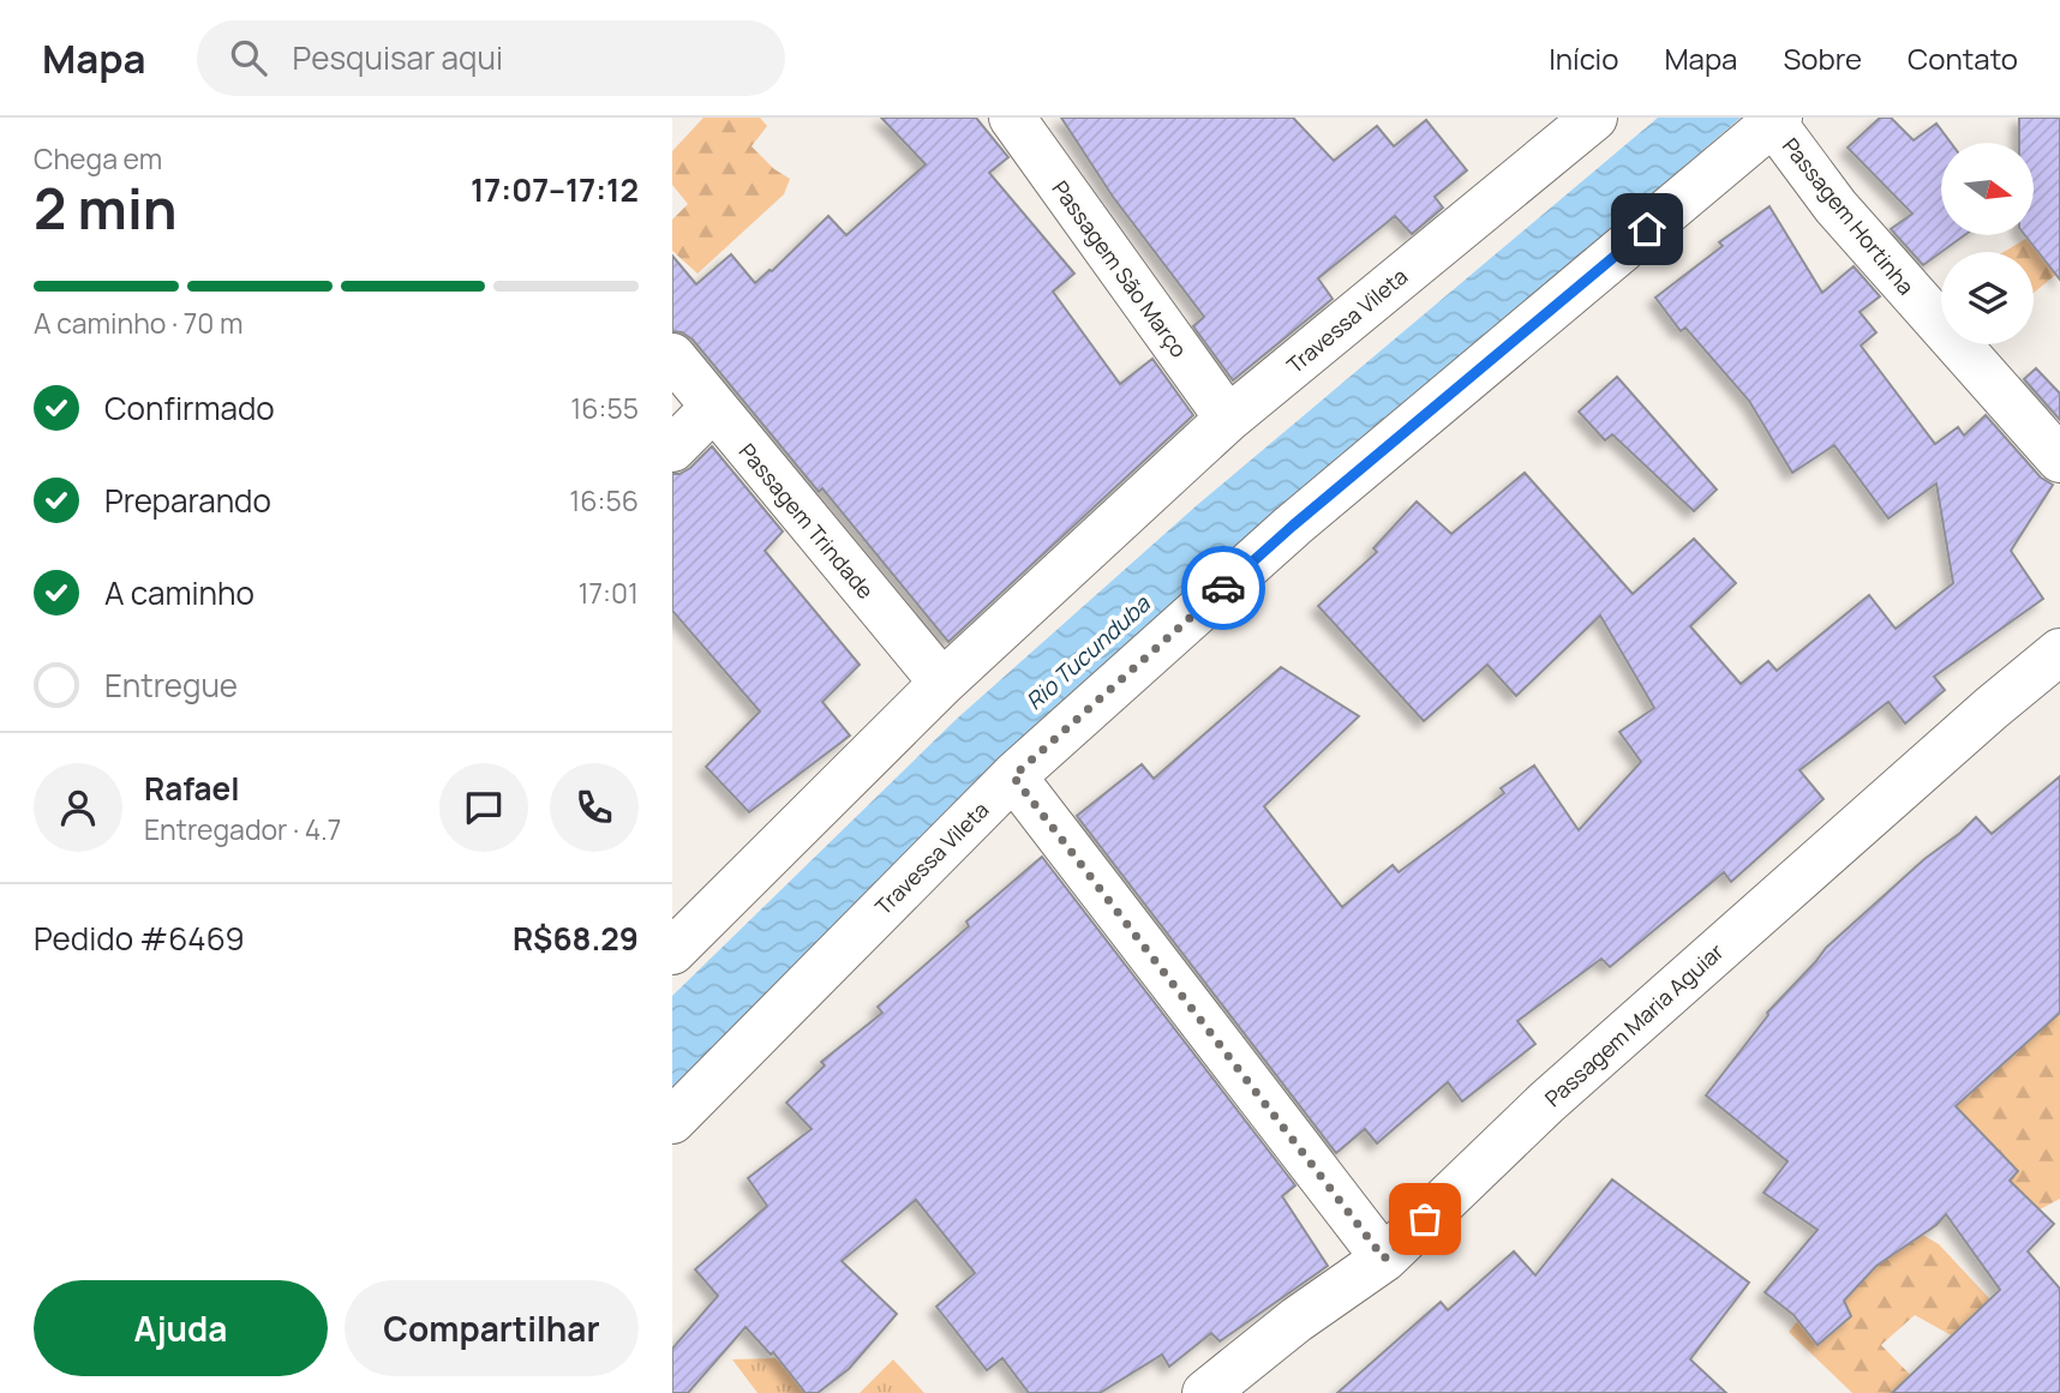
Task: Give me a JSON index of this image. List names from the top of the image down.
{
  "streets": {
    "street": [
      "Passagem Hortinha",
      "Passagem São Março",
      "Travessa Vileta",
      "Passagem Trindade",
      "Passagem Maria Aguiar"
    ]
  },
  "crossings": [
    ["Passagem Hortinha", "Travessa Vileta"],
    ["Passagem São Março", "Travessa Vileta"],
    ["Travessa Vileta", "Passagem Trindade"]
  ],
  "water": ["Rio Tucunduba"],
  "north": "right",
  "page": {
    "header": "Mapa",
    "search": "Pesquisar aqui",
    "nav": [
      "Início",
      "Mapa",
      "Sobre",
      "Contato"
    ],
    "heading": ["2 min", "Chega em", "17:07–17:12"],
    "panel": [
      "Rafael",
      "Entregador · 4.7",
      "Pedido #6469",
      "R$68.29"
    ],
    "bar": "A caminho · 70 m",
    "list": [
      ["Confirmado", "16:55"],
      ["Preparando", "16:56"],
      ["A caminho", "17:01"],
      "Entregue"
    ],
    "buttons": ["Ajuda", "Compartilhar"]
  }
}
